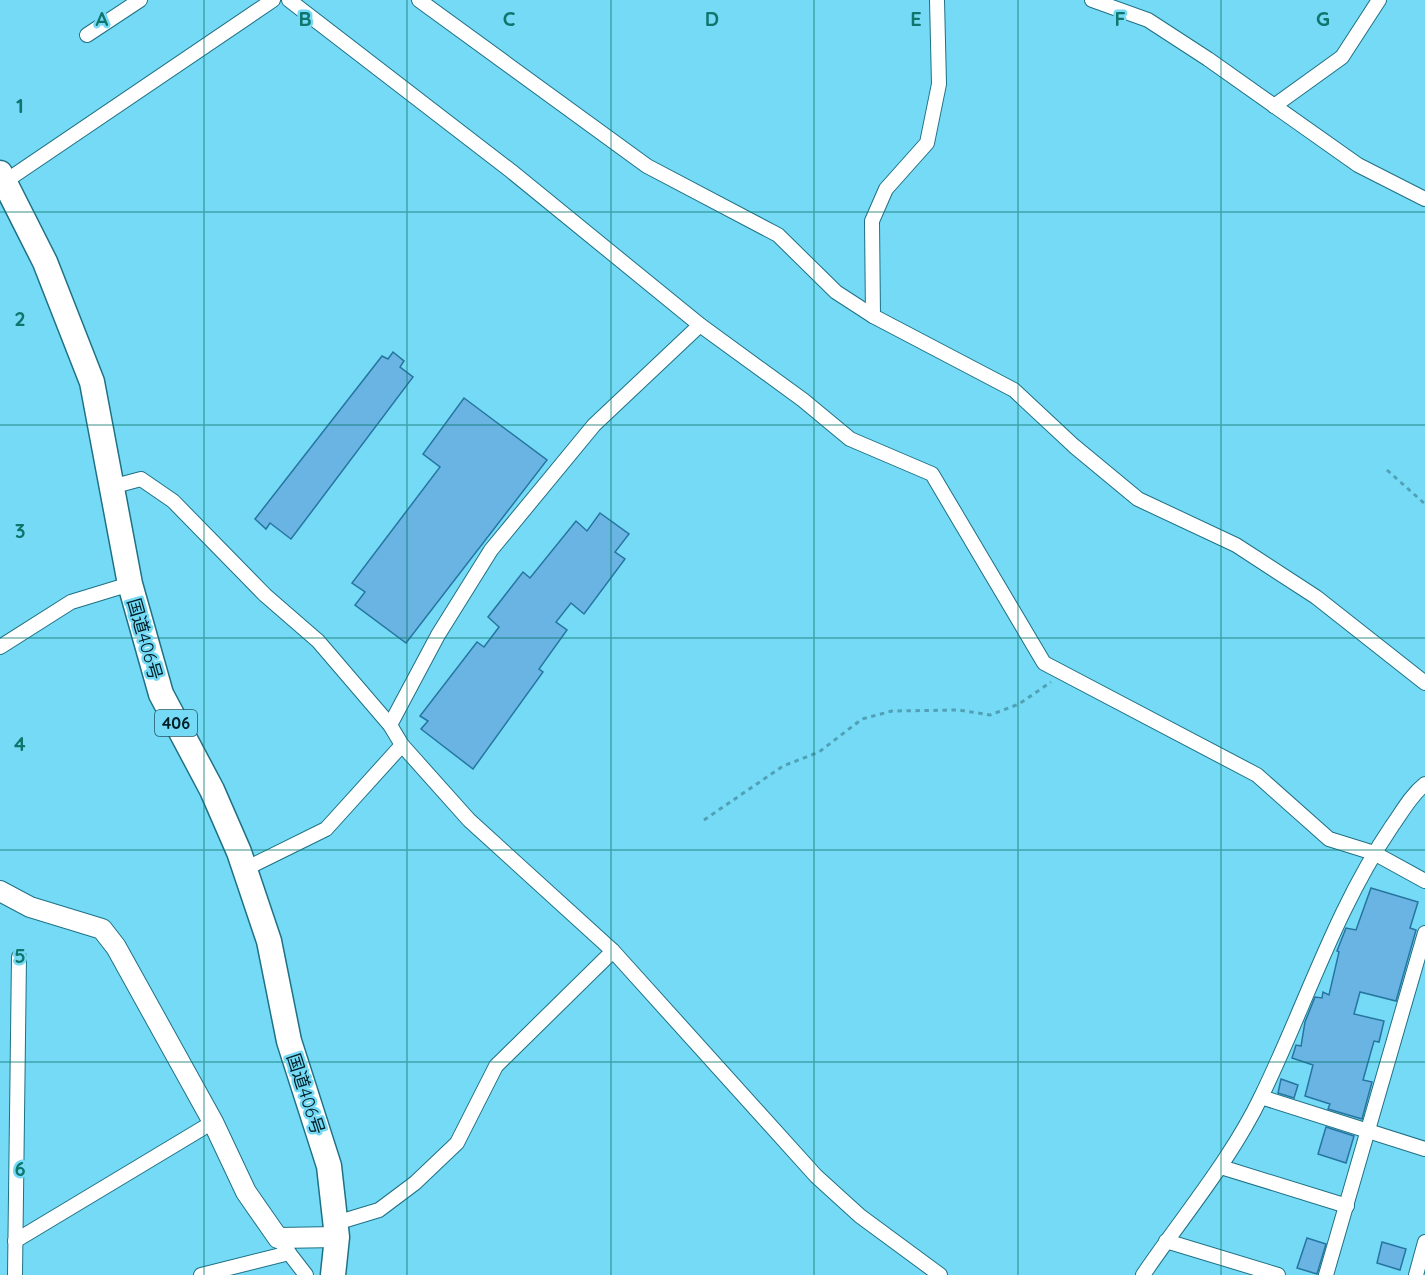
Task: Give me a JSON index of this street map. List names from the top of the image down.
{
  "streets": {
    "highway": ["国道406号", "406"]
  },
  "grid": {
    "columns": [
      "A",
      "B",
      "C",
      "D",
      "E",
      "F",
      "G"
    ],
    "rows": [
      "1",
      "2",
      "3",
      "4",
      "5",
      "6"
    ]
  }
}
